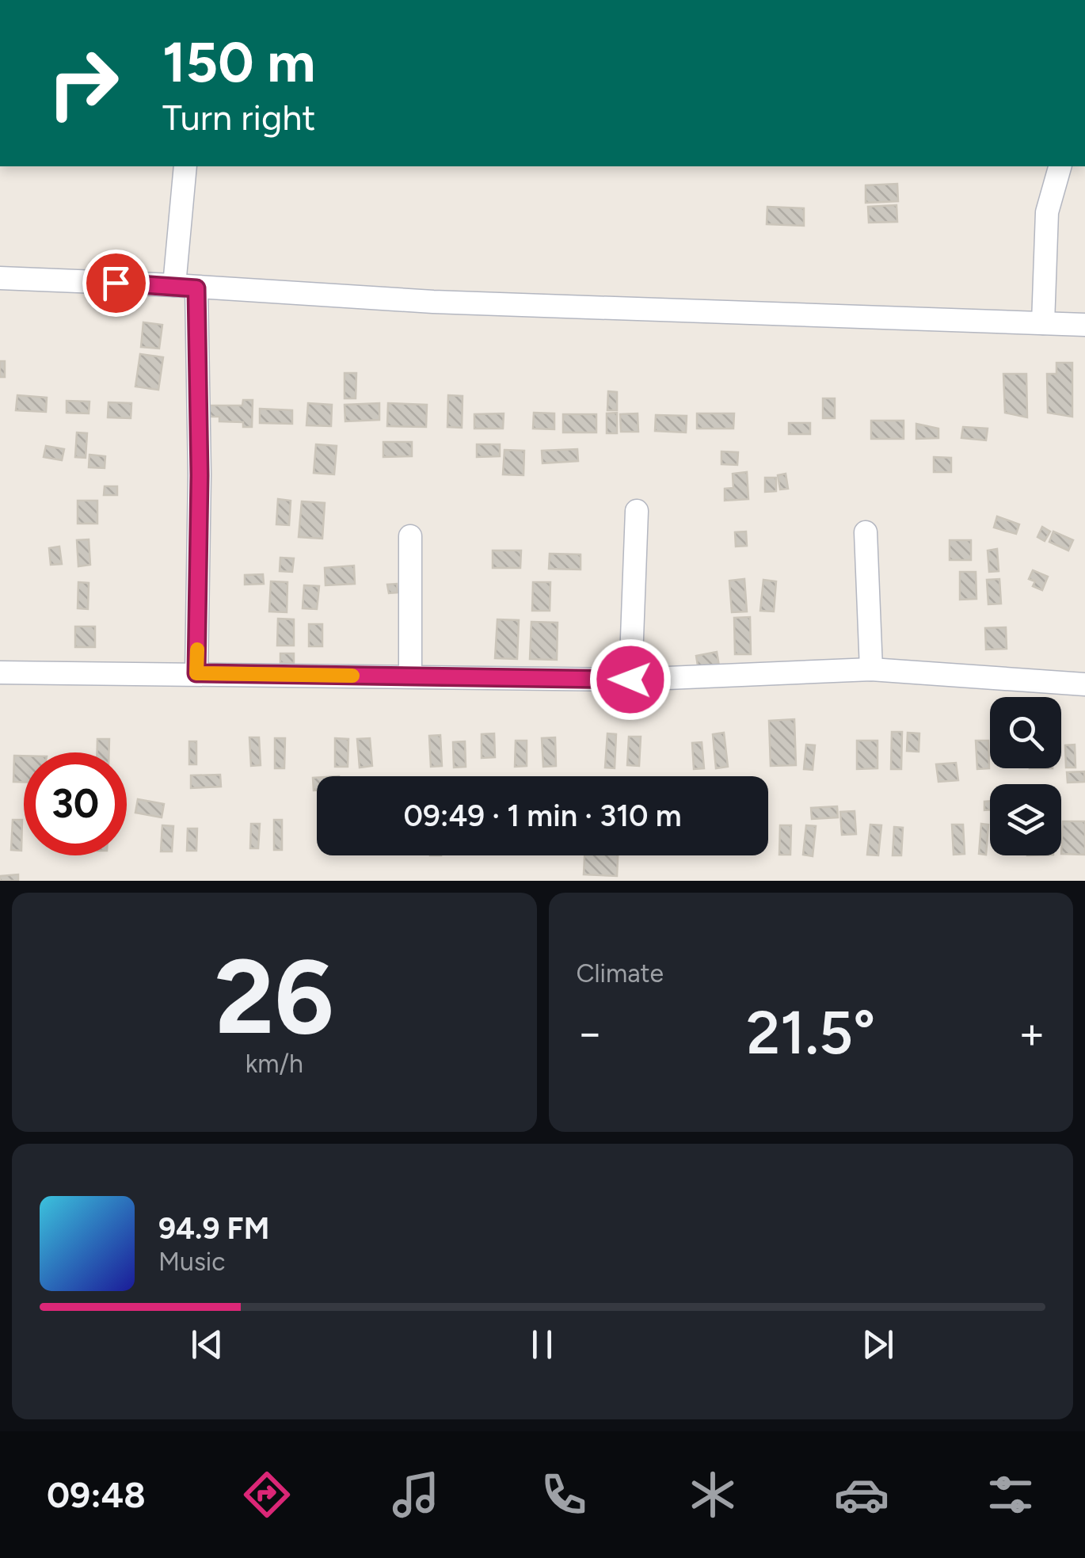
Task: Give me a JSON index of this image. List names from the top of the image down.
{
  "page": {
    "turn": ["150 m", "Turn right"],
    "limit": "30",
    "trip": "09:49 · 1 min · 310 m",
    "tile": [
      ["26", "km/h"],
      "Climate"
    ],
    "heat": ["−", "21.5°", "+"],
    "song": ["94.9 FM", "Music"],
    "tabs": "09:48"
  }
}
